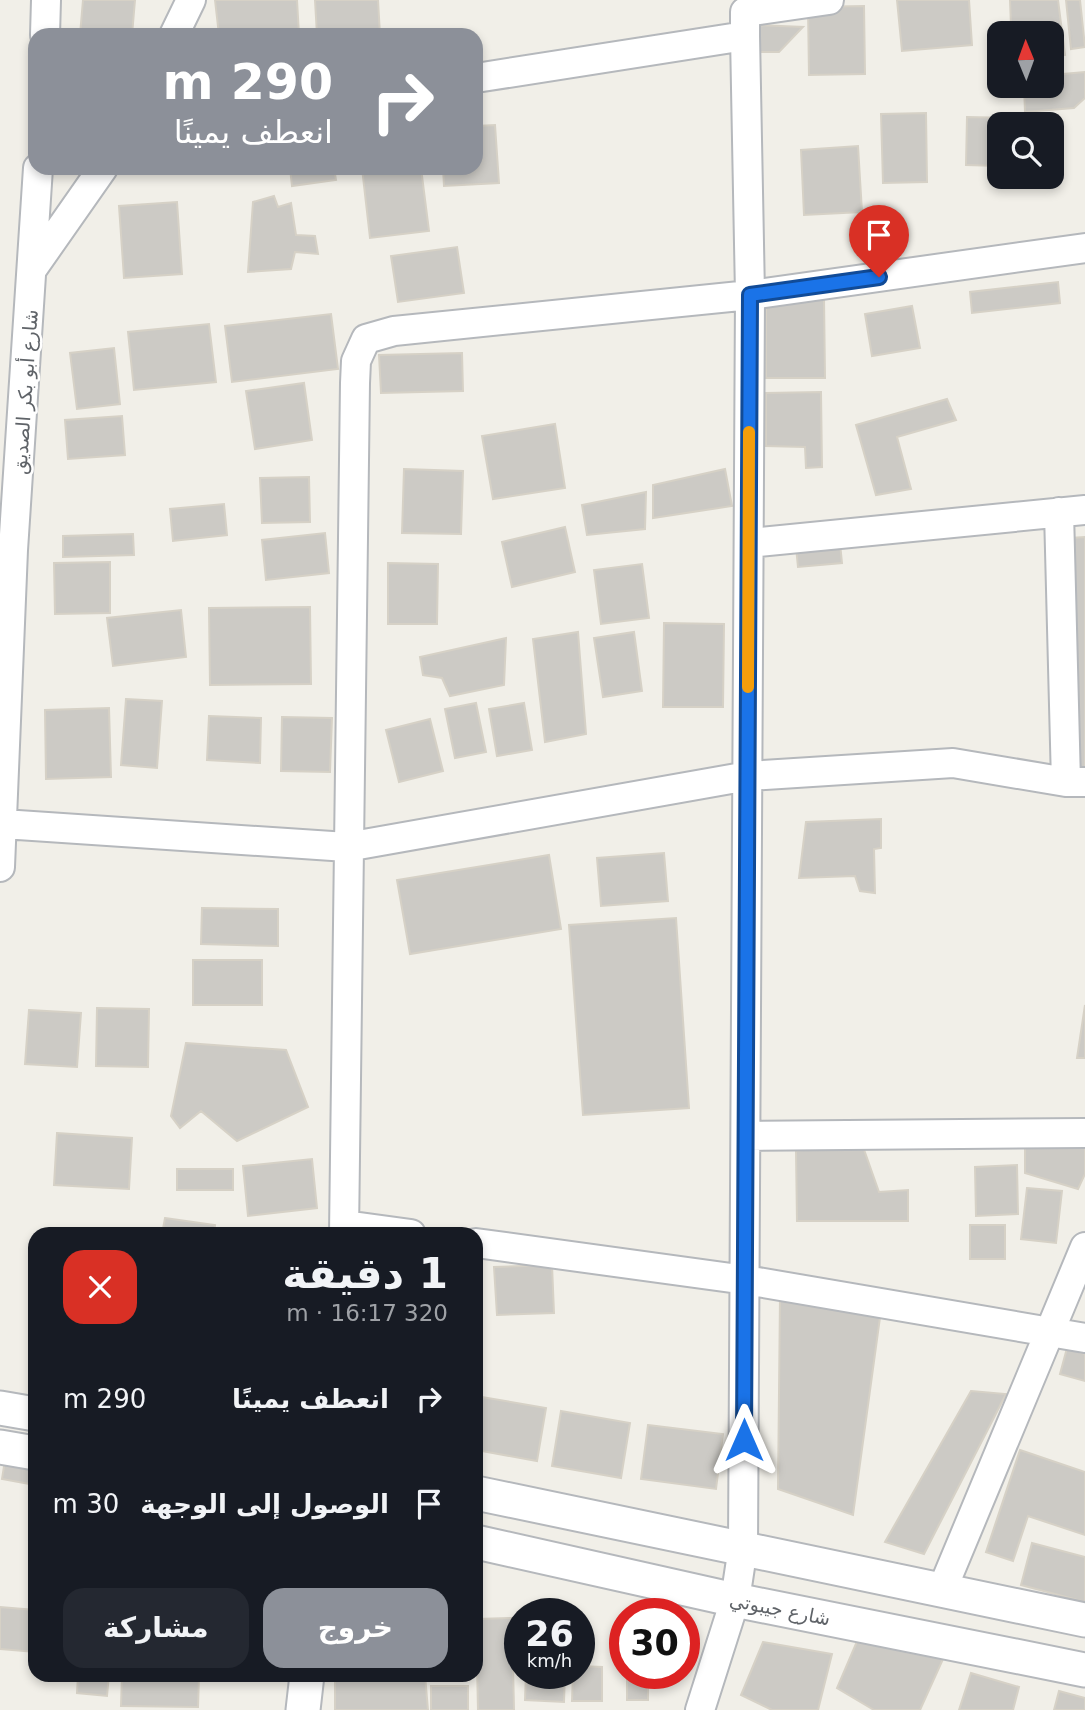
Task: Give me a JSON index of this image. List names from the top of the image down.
{
  "streets": {
    "street": ["شارع أبو بكر الصديق", "شارع جيبوتي"]
  },
  "north": "top",
  "page": {
    "turn": ["290 m", "انعطف يمينًا"],
    "heading": ["1 دقيقة", "320 m · 16:17"],
    "list": [
      {
        "name": "انعطف يمينًا",
        "value": "290 m"
      },
      {
        "name": "الوصول إلى الوجهة",
        "value": "30 m"
      }
    ],
    "buttons": ["خروج", "مشاركة"],
    "speed": "26 km/h",
    "limit": "30"
  }
}
